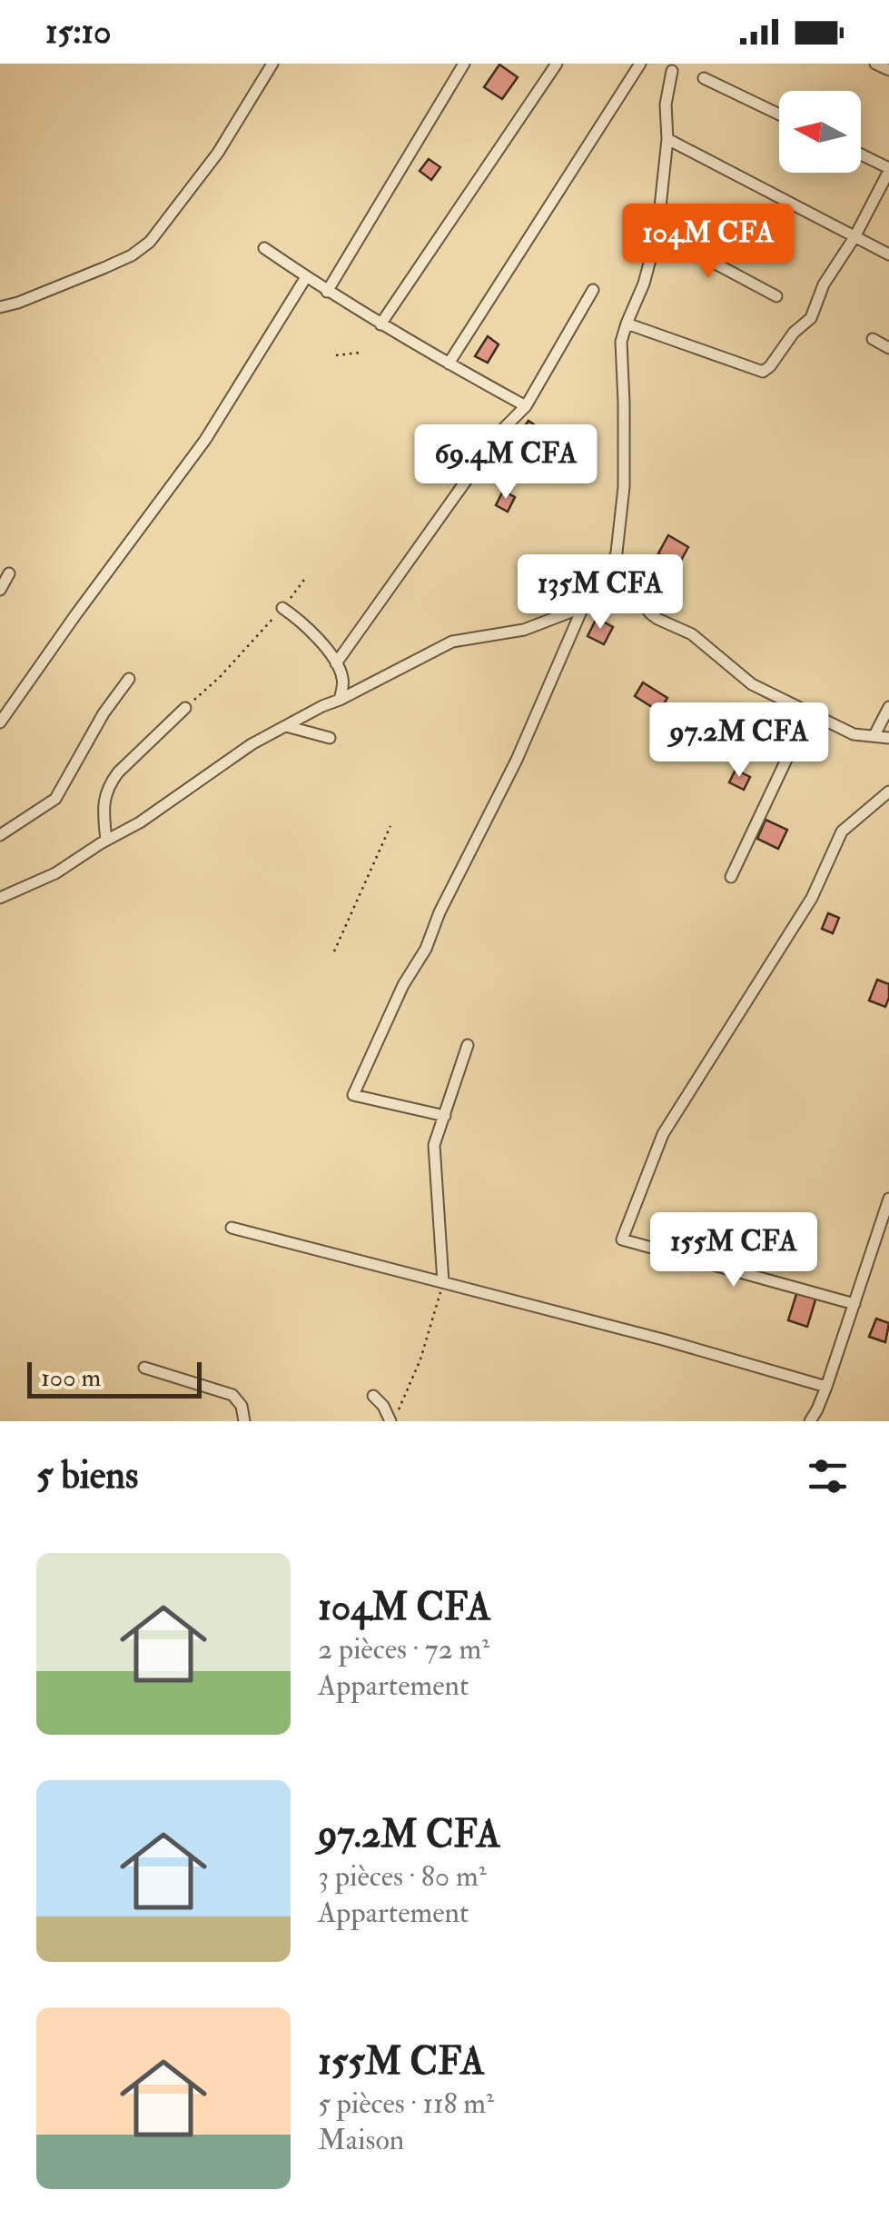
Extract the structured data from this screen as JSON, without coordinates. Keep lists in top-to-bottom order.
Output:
{
  "scale_bar": "100 m",
  "north": "left",
  "page": {
    "status": "15:10",
    "price": [
      "104M CFA",
      "69.4M CFA",
      "135M CFA",
      "97.2M CFA",
      "155M CFA"
    ],
    "scale": "100 m",
    "heading": "5 biens",
    "list": [
      {
        "name": "104M CFA",
        "note": "2 pièces · 72 m² · Appartement"
      },
      {
        "name": "97.2M CFA",
        "note": "3 pièces · 80 m² · Appartement"
      },
      {
        "name": "155M CFA",
        "note": "5 pièces · 118 m² · Maison"
      }
    ]
  }
}
